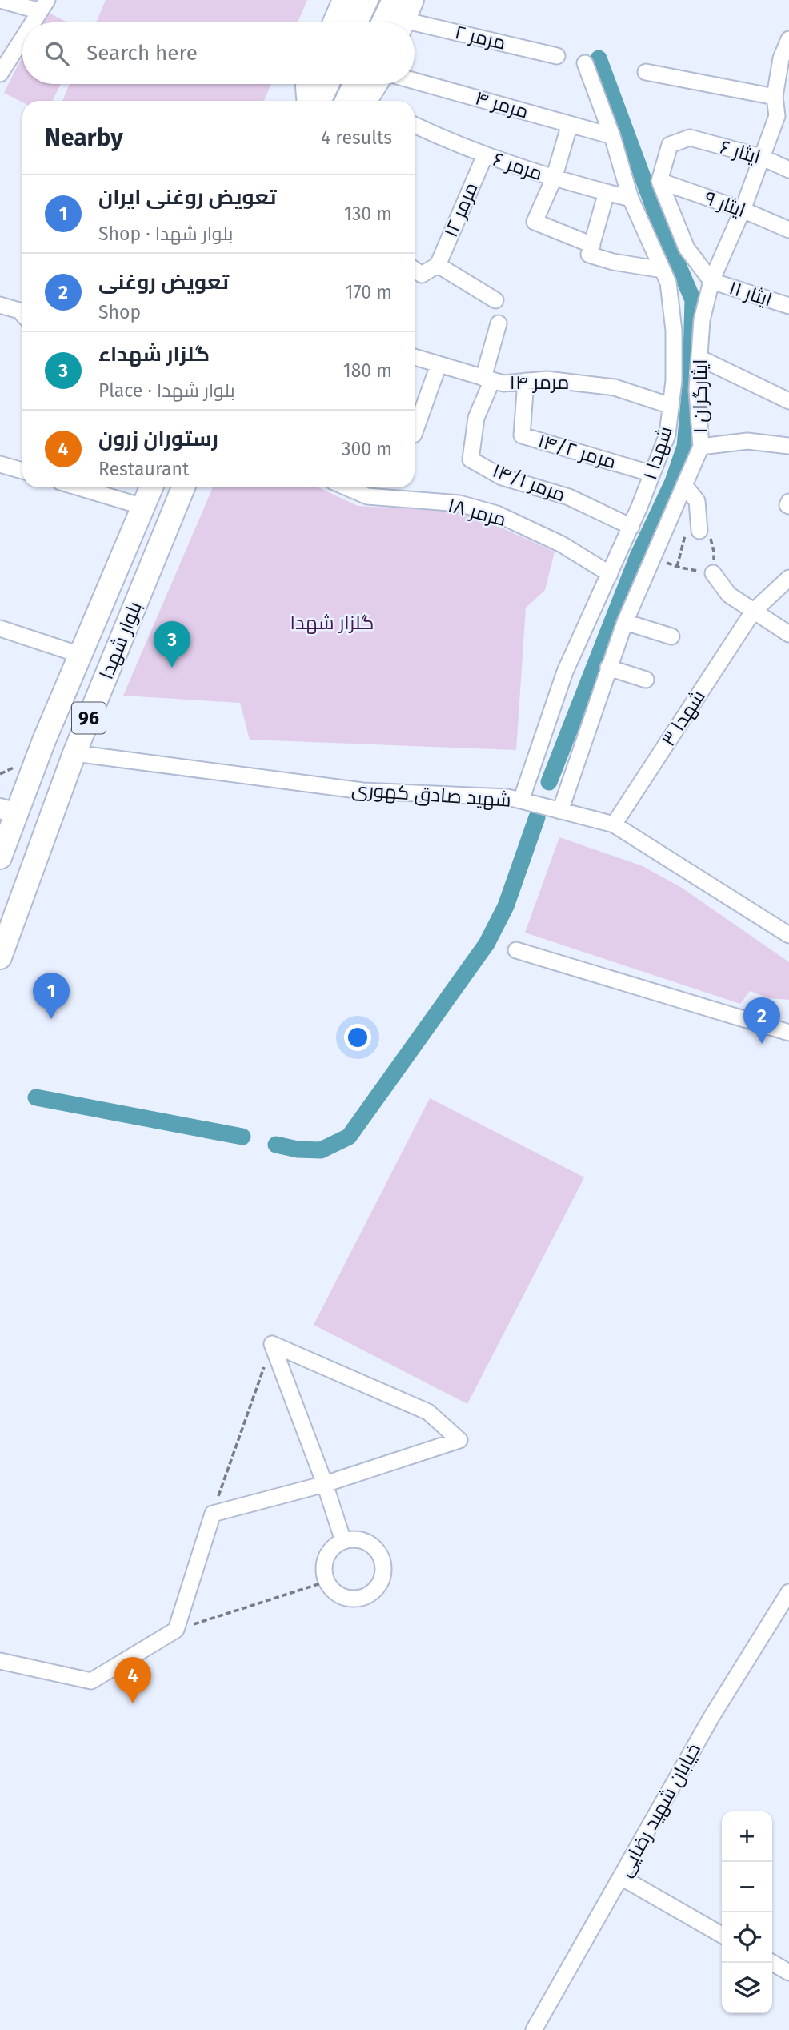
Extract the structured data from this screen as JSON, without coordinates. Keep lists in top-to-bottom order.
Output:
{
  "streets": {
    "highway": ["بلوار شهدا", "96"],
    "street": [
      "مرمر ۲",
      "مرمر ۴",
      "ایثار ۶",
      "مرمر ۶",
      "ایثار ۹",
      "مرمر ۱۲",
      "ایثار ۱۱",
      "مرمر ۱۴",
      "ایثارگران ۱",
      "مرمر ۱۴/۲",
      "شهدا ۱",
      "مرمر ۱۴/۱",
      "مرمر ۱۸",
      "شهدا ۳",
      "شهید صادق کهوری",
      "خیابان شهید رضایی"
    ]
  },
  "crossings": [
    ["مرمر ۴", "شهدا ۱"],
    ["ایثار ۶", "ایثار ۹"],
    ["ایثار ۶", "ایثارگران ۱"],
    ["مرمر ۶", "مرمر ۱۲"],
    ["مرمر ۶", "شهدا ۱"],
    ["ایثار ۹", "ایثارگران ۱"],
    ["ایثار ۱۱", "ایثارگران ۱"],
    ["مرمر ۱۴", "مرمر ۱۴/۲"],
    ["مرمر ۱۴", "شهدا ۱"],
    ["مرمر ۱۴", "مرمر ۱۴/۱"],
    ["ایثارگران ۱", "شهید صادق کهوری"],
    ["مرمر ۱۴/۲", "شهدا ۱"],
    ["شهدا ۱", "مرمر ۱۴/۱"],
    ["شهدا ۱", "مرمر ۱۸"],
    ["شهدا ۱", "شهید صادق کهوری"],
    ["بلوار شهدا", "شهید صادق کهوری"],
    ["شهدا ۳", "شهید صادق کهوری"]
  ],
  "parks": ["گلزار شهدا"],
  "page": {
    "search": "Search here",
    "heading": ["Nearby", "4 results"],
    "list": [
      {
        "mark": "1",
        "name": "تعویض روغنی ایران",
        "note": "Shop · بلوار شهدا",
        "value": "130 m"
      },
      {
        "mark": "2",
        "name": "تعویض روغنی",
        "note": "Shop",
        "value": "170 m"
      },
      {
        "mark": "3",
        "name": "گلزار شهداء",
        "note": "Place · بلوار شهدا",
        "value": "180 m"
      },
      {
        "mark": "4",
        "name": "رستوران زرون",
        "note": "Restaurant",
        "value": "300 m"
      }
    ],
    "pins": [
      "3",
      "1",
      "2",
      "4"
    ],
    "map_buttons": ["+", "−"]
  }
}
